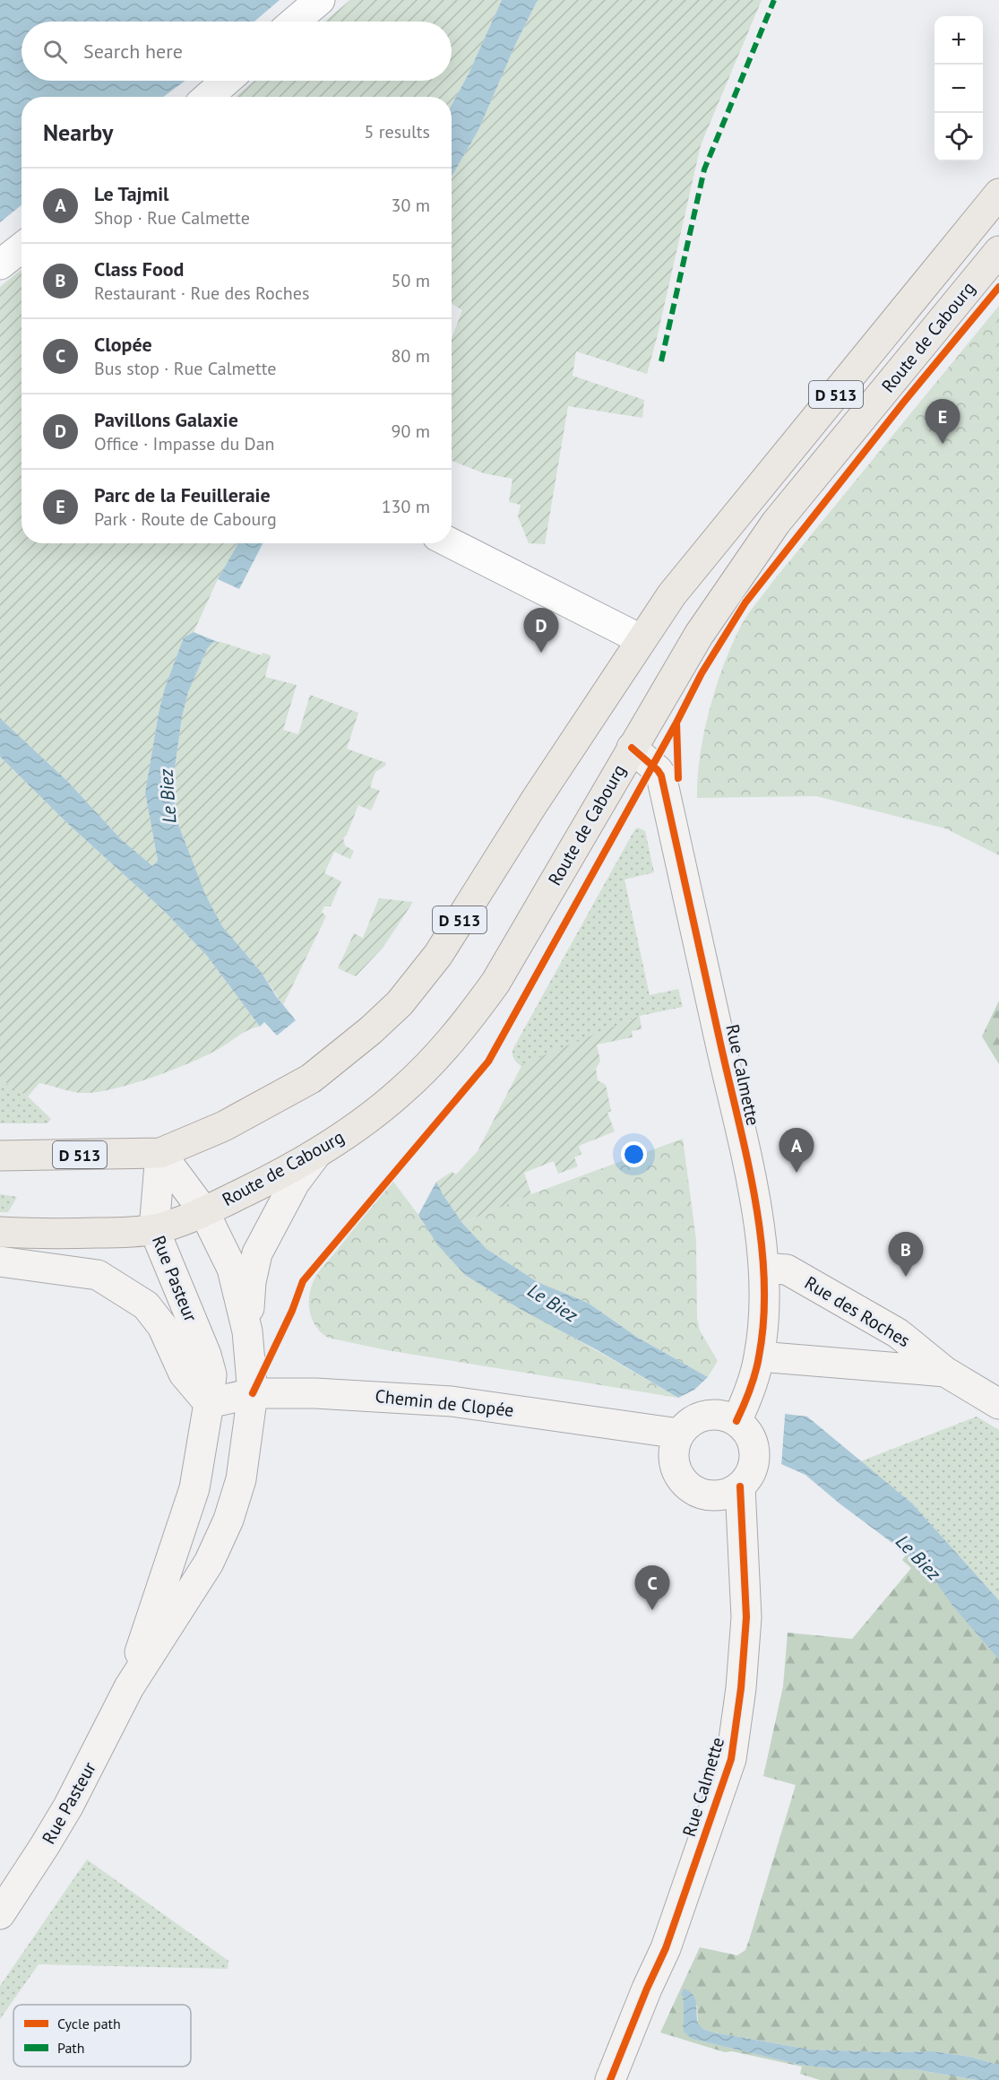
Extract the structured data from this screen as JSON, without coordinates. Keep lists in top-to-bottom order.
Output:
{
  "streets": {
    "main road": ["Route de Cabourg", "D 513"],
    "street": [
      "Rue Calmette",
      "Rue Pasteur",
      "Rue des Roches",
      "Chemin de Clopée"
    ]
  },
  "crossings": [
    ["Route de Cabourg", "D 513"],
    ["Route de Cabourg", "Rue Calmette"],
    ["Route de Cabourg", "Rue Pasteur"],
    ["D 513", "Rue Pasteur"],
    ["Rue Calmette", "Rue des Roches"],
    ["Rue Calmette", "Chemin de Clopée"],
    ["Rue Pasteur", "Chemin de Clopée"]
  ],
  "water": ["Le Biez"],
  "legend": ["Cycle path", "Path"],
  "page": {
    "map_buttons": ["+", "−"],
    "search": "Search here",
    "heading": ["Nearby", "5 results"],
    "list": [
      {
        "mark": "A",
        "name": "Le Tajmil",
        "note": "Shop · Rue Calmette",
        "value": "30 m"
      },
      {
        "mark": "B",
        "name": "Class Food",
        "note": "Restaurant · Rue des Roches",
        "value": "50 m"
      },
      {
        "mark": "C",
        "name": "Clopée",
        "note": "Bus stop · Rue Calmette",
        "value": "80 m"
      },
      {
        "mark": "D",
        "name": "Pavillons Galaxie",
        "note": "Office · Impasse du Dan",
        "value": "90 m"
      },
      {
        "mark": "E",
        "name": "Parc de la Feuilleraie",
        "note": "Park · Route de Cabourg",
        "value": "130 m"
      }
    ],
    "pins": [
      "E",
      "D",
      "A",
      "B",
      "C"
    ]
  }
}
